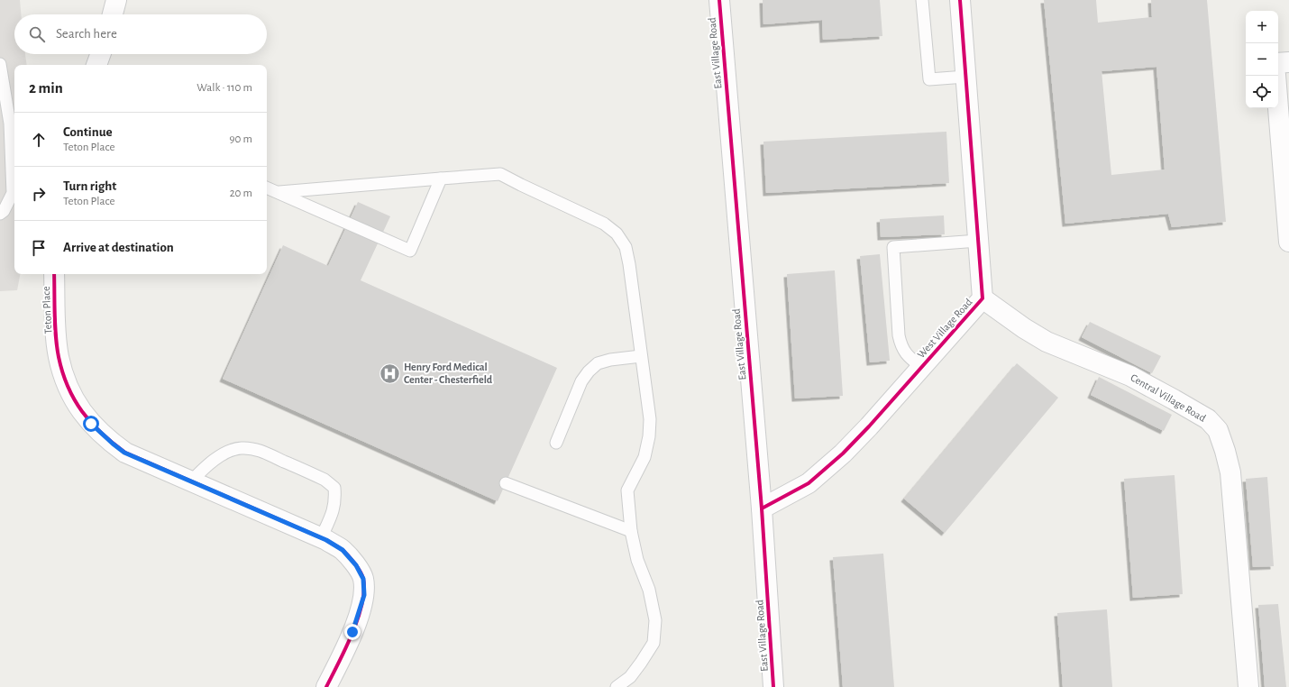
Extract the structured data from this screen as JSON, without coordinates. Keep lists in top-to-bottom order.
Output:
{
  "streets": {
    "street": [
      "East Village Road",
      "Teton Place",
      "West Village Road",
      "Central Village Road"
    ]
  },
  "crossings": [
    ["East Village Road", "West Village Road"],
    ["West Village Road", "Central Village Road"]
  ],
  "places": {
    "hospital": ["Henry Ford Medical Center - Chesterfield"]
  },
  "page": {
    "map_buttons": ["+", "−"],
    "search": "Search here",
    "heading": ["2 min", "Walk · 110 m"],
    "list": [
      ["Continue", "Teton Place", "90 m"],
      ["Turn right", "Teton Place", "20 m"],
      "Arrive at destination"
    ]
  }
}
